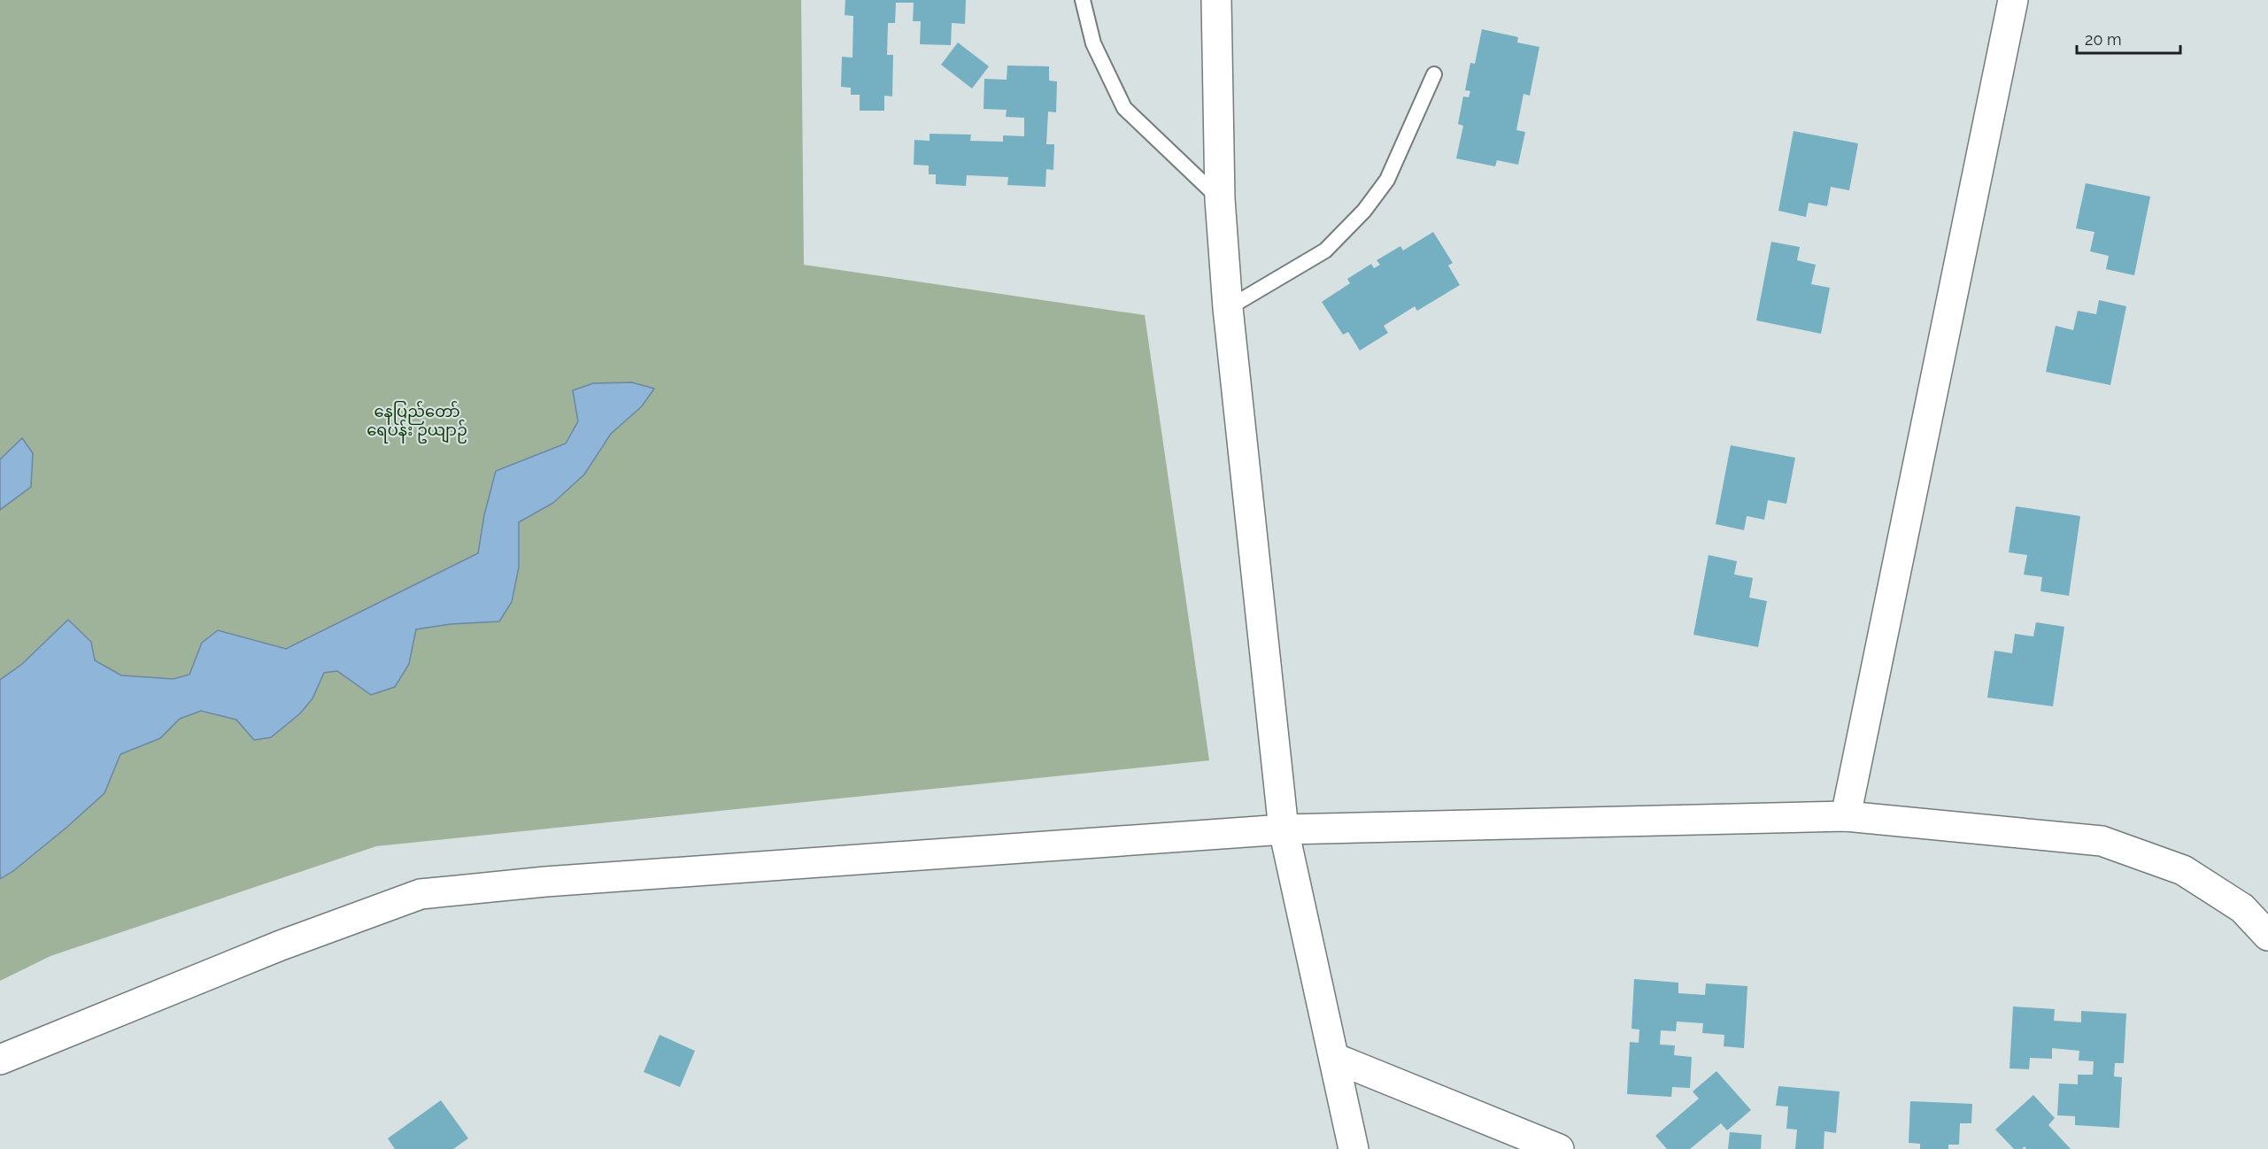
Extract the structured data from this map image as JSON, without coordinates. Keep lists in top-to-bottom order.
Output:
{
  "parks": ["နေပြည်တော် ရေပန်း ဥယျာဉ်"],
  "scale_bar": "20 m"
}
